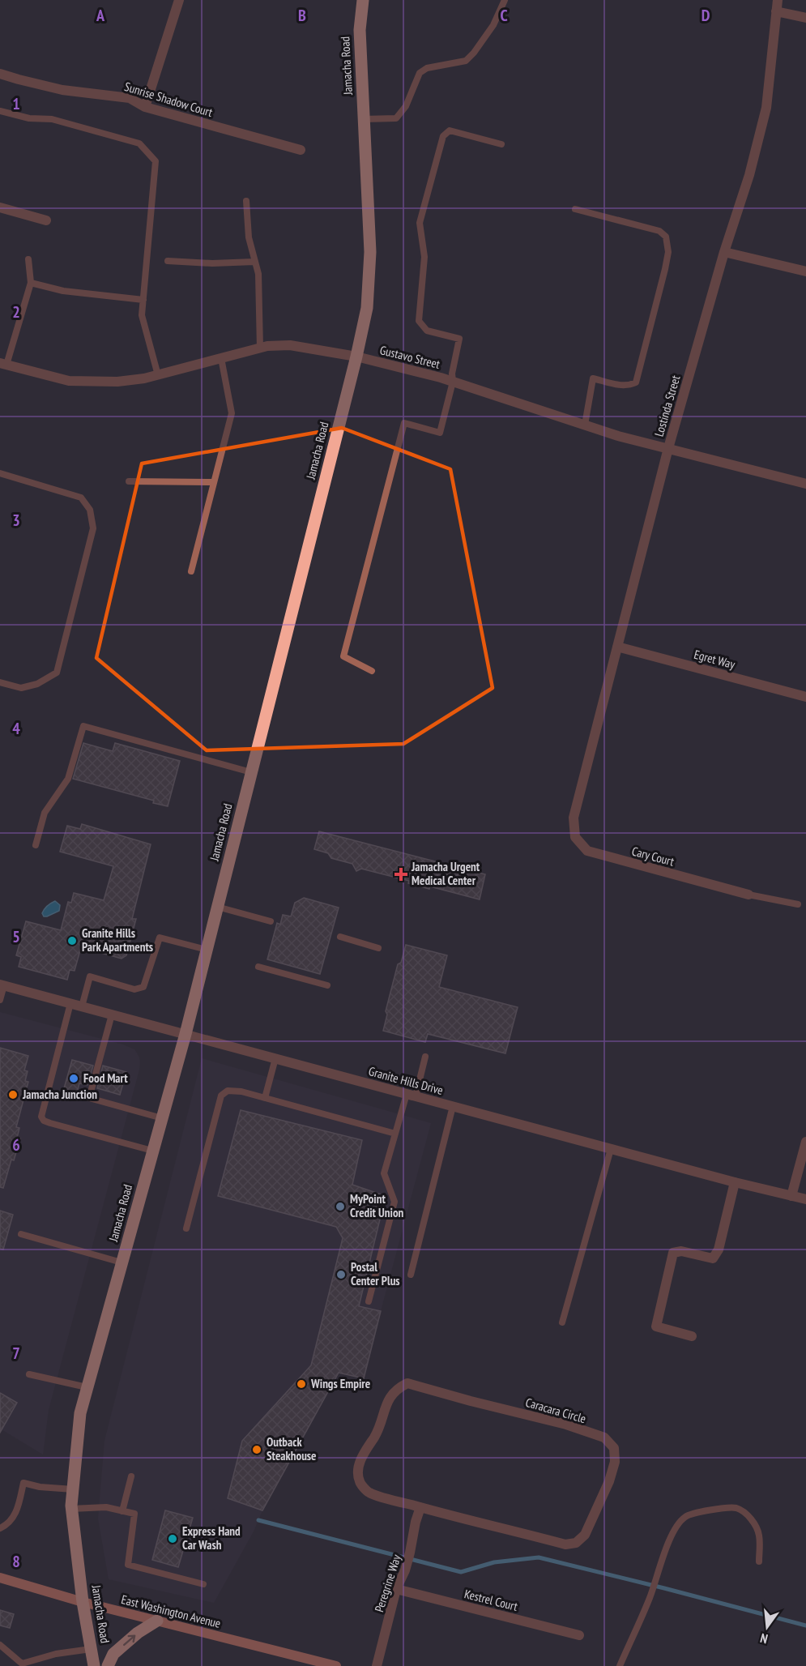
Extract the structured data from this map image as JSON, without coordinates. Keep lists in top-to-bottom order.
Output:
{
  "streets": {
    "main road": ["Jamacha Road", "East Washington Avenue"],
    "street": [
      "Sunrise Shadow Court",
      "Gustavo Street",
      "Lostinda Street",
      "Egret Way",
      "Cary Court",
      "Granite Hills Drive",
      "Caracara Circle",
      "Peregrine Way",
      "Kestrel Court"
    ]
  },
  "crossings": [
    ["Jamacha Road", "Gustavo Street"],
    ["Jamacha Road", "Granite Hills Drive"],
    ["Jamacha Road", "East Washington Avenue"],
    ["Gustavo Street", "Lostinda Street"],
    ["Lostinda Street", "Egret Way"],
    ["Lostinda Street", "Cary Court"],
    ["Caracara Circle", "Peregrine Way"],
    ["Peregrine Way", "Kestrel Court"]
  ],
  "places": {
    "health": ["Jamacha Urgent Medical Center"],
    "other": [
      "Granite Hills Park Apartments",
      "Food Mart",
      "Jamacha Junction",
      "MyPoint Credit Union",
      "Postal Center Plus",
      "Wings Empire",
      "Outback Steakhouse",
      "Express Hand Car Wash"
    ]
  },
  "north": "bottom",
  "grid": {
    "columns": [
      "A",
      "B",
      "C",
      "D"
    ],
    "rows": [
      "1",
      "2",
      "3",
      "4",
      "5",
      "6",
      "7",
      "8"
    ]
  }
}
